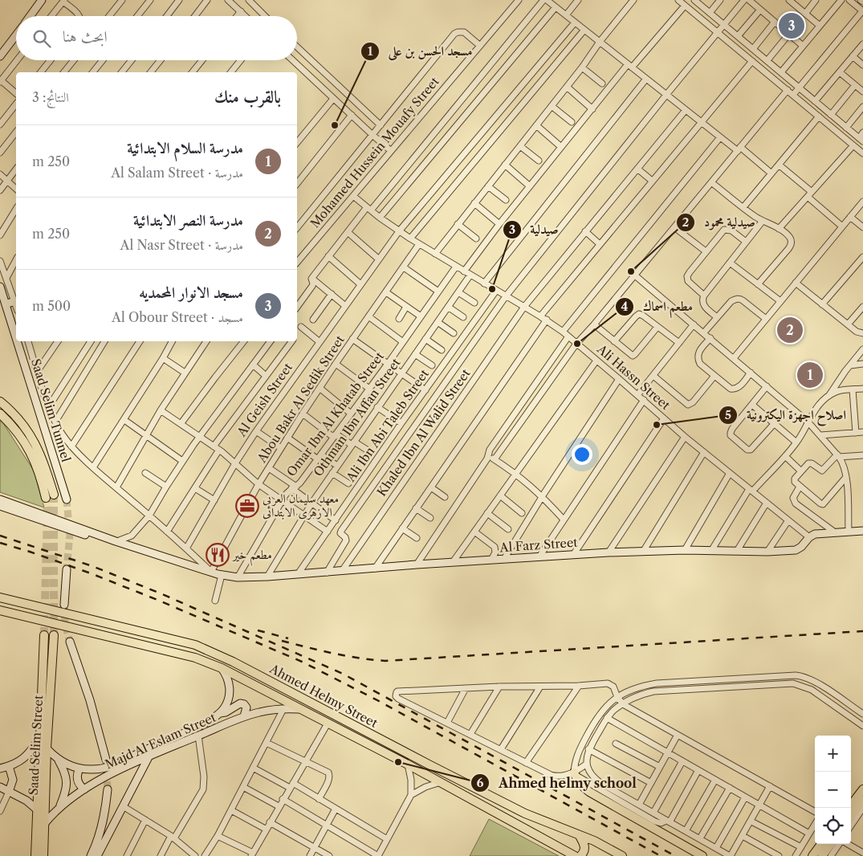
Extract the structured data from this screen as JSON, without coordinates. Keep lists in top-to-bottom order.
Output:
{
  "streets": {
    "main road": ["Ahmed Helmy Street", "Saad Selim Street"],
    "street": [
      "Mohamed Hussein Mouafy Street",
      "Ali Hassn Street",
      "Abou Bakr Al Sedik Street",
      "Al Geish Street",
      "Saad Selim Tunnel",
      "Omar Ibn Al Khatab Street",
      "Othman Ibn Affan Street",
      "Ali Ibn Abi Taleb Street",
      "Khaled Ibn Al Walid Street",
      "Al Farz Street",
      "Majd Al Eslam Street"
    ]
  },
  "crossings": [
    ["Mohamed Hussein Mouafy Street", "Ali Hassn Street"],
    ["Ali Hassn Street", "Abou Bakr Al Sedik Street"],
    ["Ali Hassn Street", "Al Geish Street"],
    ["Ali Hassn Street", "Omar Ibn Al Khatab Street"],
    ["Ali Hassn Street", "Othman Ibn Affan Street"],
    ["Ali Hassn Street", "Ali Ibn Abi Taleb Street"],
    ["Ali Hassn Street", "Khaled Ibn Al Walid Street"],
    ["Ali Hassn Street", "Al Farz Street"],
    ["Abou Bakr Al Sedik Street", "Al Farz Street"],
    ["Omar Ibn Al Khatab Street", "Al Farz Street"],
    ["Othman Ibn Affan Street", "Al Farz Street"],
    ["Ali Ibn Abi Taleb Street", "Al Farz Street"],
    ["Khaled Ibn Al Walid Street", "Al Farz Street"],
    ["Ahmed Helmy Street", "Majd Al Eslam Street"],
    ["Majd Al Eslam Street", "Saad Selim Street"]
  ],
  "places": {
    "other": [
      "مسجد الحسن بن على",
      "صيدلية محمود",
      "صيدلية",
      "مطعم اسماك",
      "اصلاح اجهزة اليكترونية",
      "Ahmed helmy school"
    ],
    "office": ["معهد سليمان العربى الازهرى الابتدائى"],
    "restaurant": ["مطعم خير"]
  },
  "page": {
    "pins": ["3", "2", "1"],
    "search": "ابحث هنا",
    "heading": ["بالقرب منك", "النتائج: 3"],
    "list": [
      {
        "mark": "1",
        "name": "مدرسة السلام الابتدائية",
        "note": "مدرسة · Al Salam Street",
        "value": "250 m"
      },
      {
        "mark": "2",
        "name": "مدرسة النصر الابتدائية",
        "note": "مدرسة · Al Nasr Street",
        "value": "250 m"
      },
      {
        "mark": "3",
        "name": "مسجد الانوار المحمديه",
        "note": "مسجد · Al Obour Street",
        "value": "500 m"
      }
    ],
    "map_buttons": ["+", "−"]
  }
}
